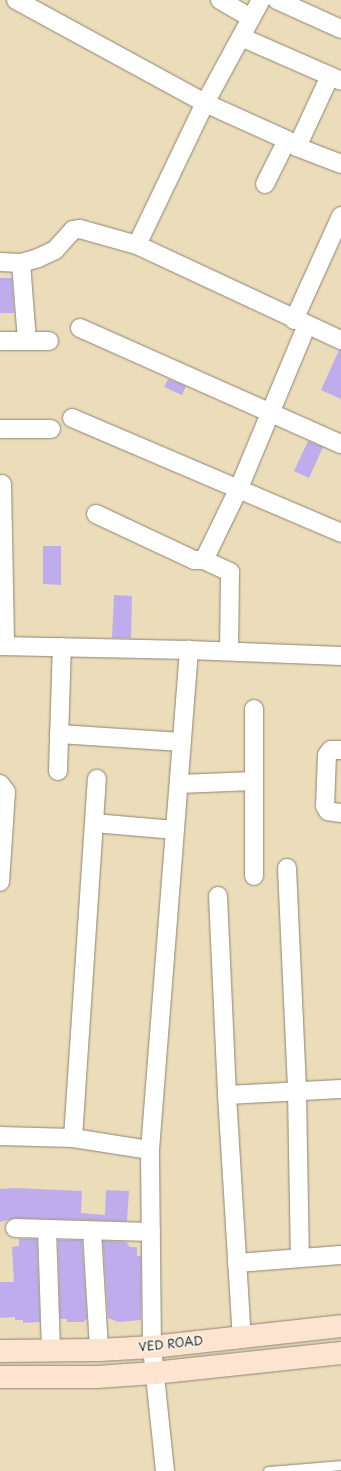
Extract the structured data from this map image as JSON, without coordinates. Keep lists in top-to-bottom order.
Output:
{
  "streets": {
    "main road": ["VED ROAD"]
  }
}
